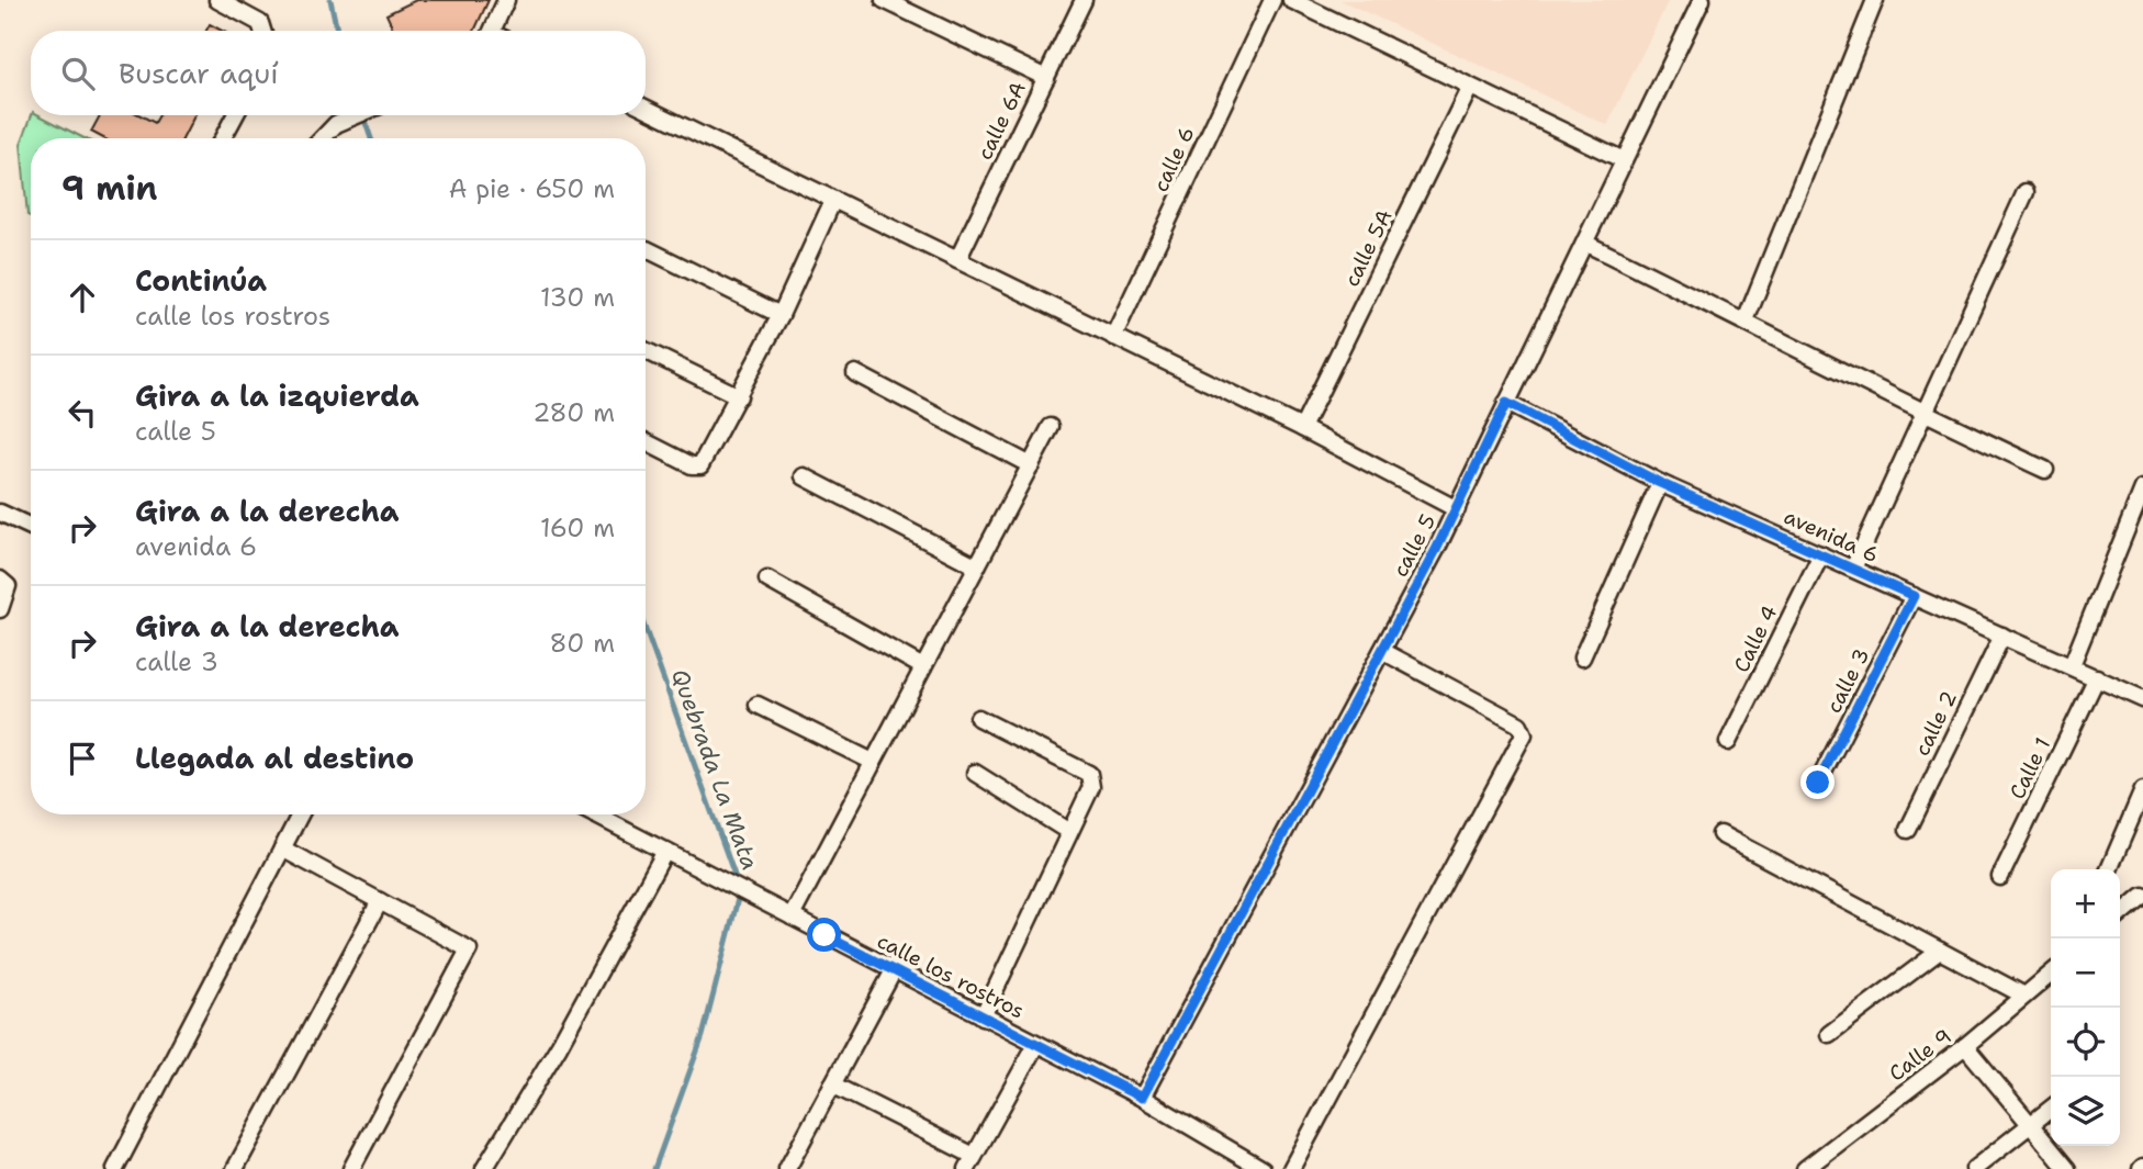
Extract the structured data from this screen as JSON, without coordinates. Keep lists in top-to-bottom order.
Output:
{
  "streets": {
    "street": [
      "calle 6A",
      "calle 6",
      "calle 5A",
      "avenida 6",
      "calle 5",
      "Calle 4",
      "calle 3",
      "calle 2",
      "Calle 1",
      "calle los rostros",
      "Calle 9"
    ]
  },
  "crossings": [
    ["avenida 6", "calle 5"],
    ["avenida 6", "Calle 4"],
    ["avenida 6", "calle 3"],
    ["avenida 6", "calle 2"],
    ["avenida 6", "Calle 1"],
    ["calle 5", "calle los rostros"]
  ],
  "water": ["Quebrada La Mata"],
  "page": {
    "search": "Buscar aquí",
    "heading": ["9 min", "A pie · 650 m"],
    "list": [
      ["Continúa", "calle los rostros", "130 m"],
      ["Gira a la izquierda", "calle 5", "280 m"],
      ["Gira a la derecha", "avenida 6", "160 m"],
      ["Gira a la derecha", "calle 3", "80 m"],
      "Llegada al destino"
    ],
    "map_buttons": ["+", "−"]
  }
}
